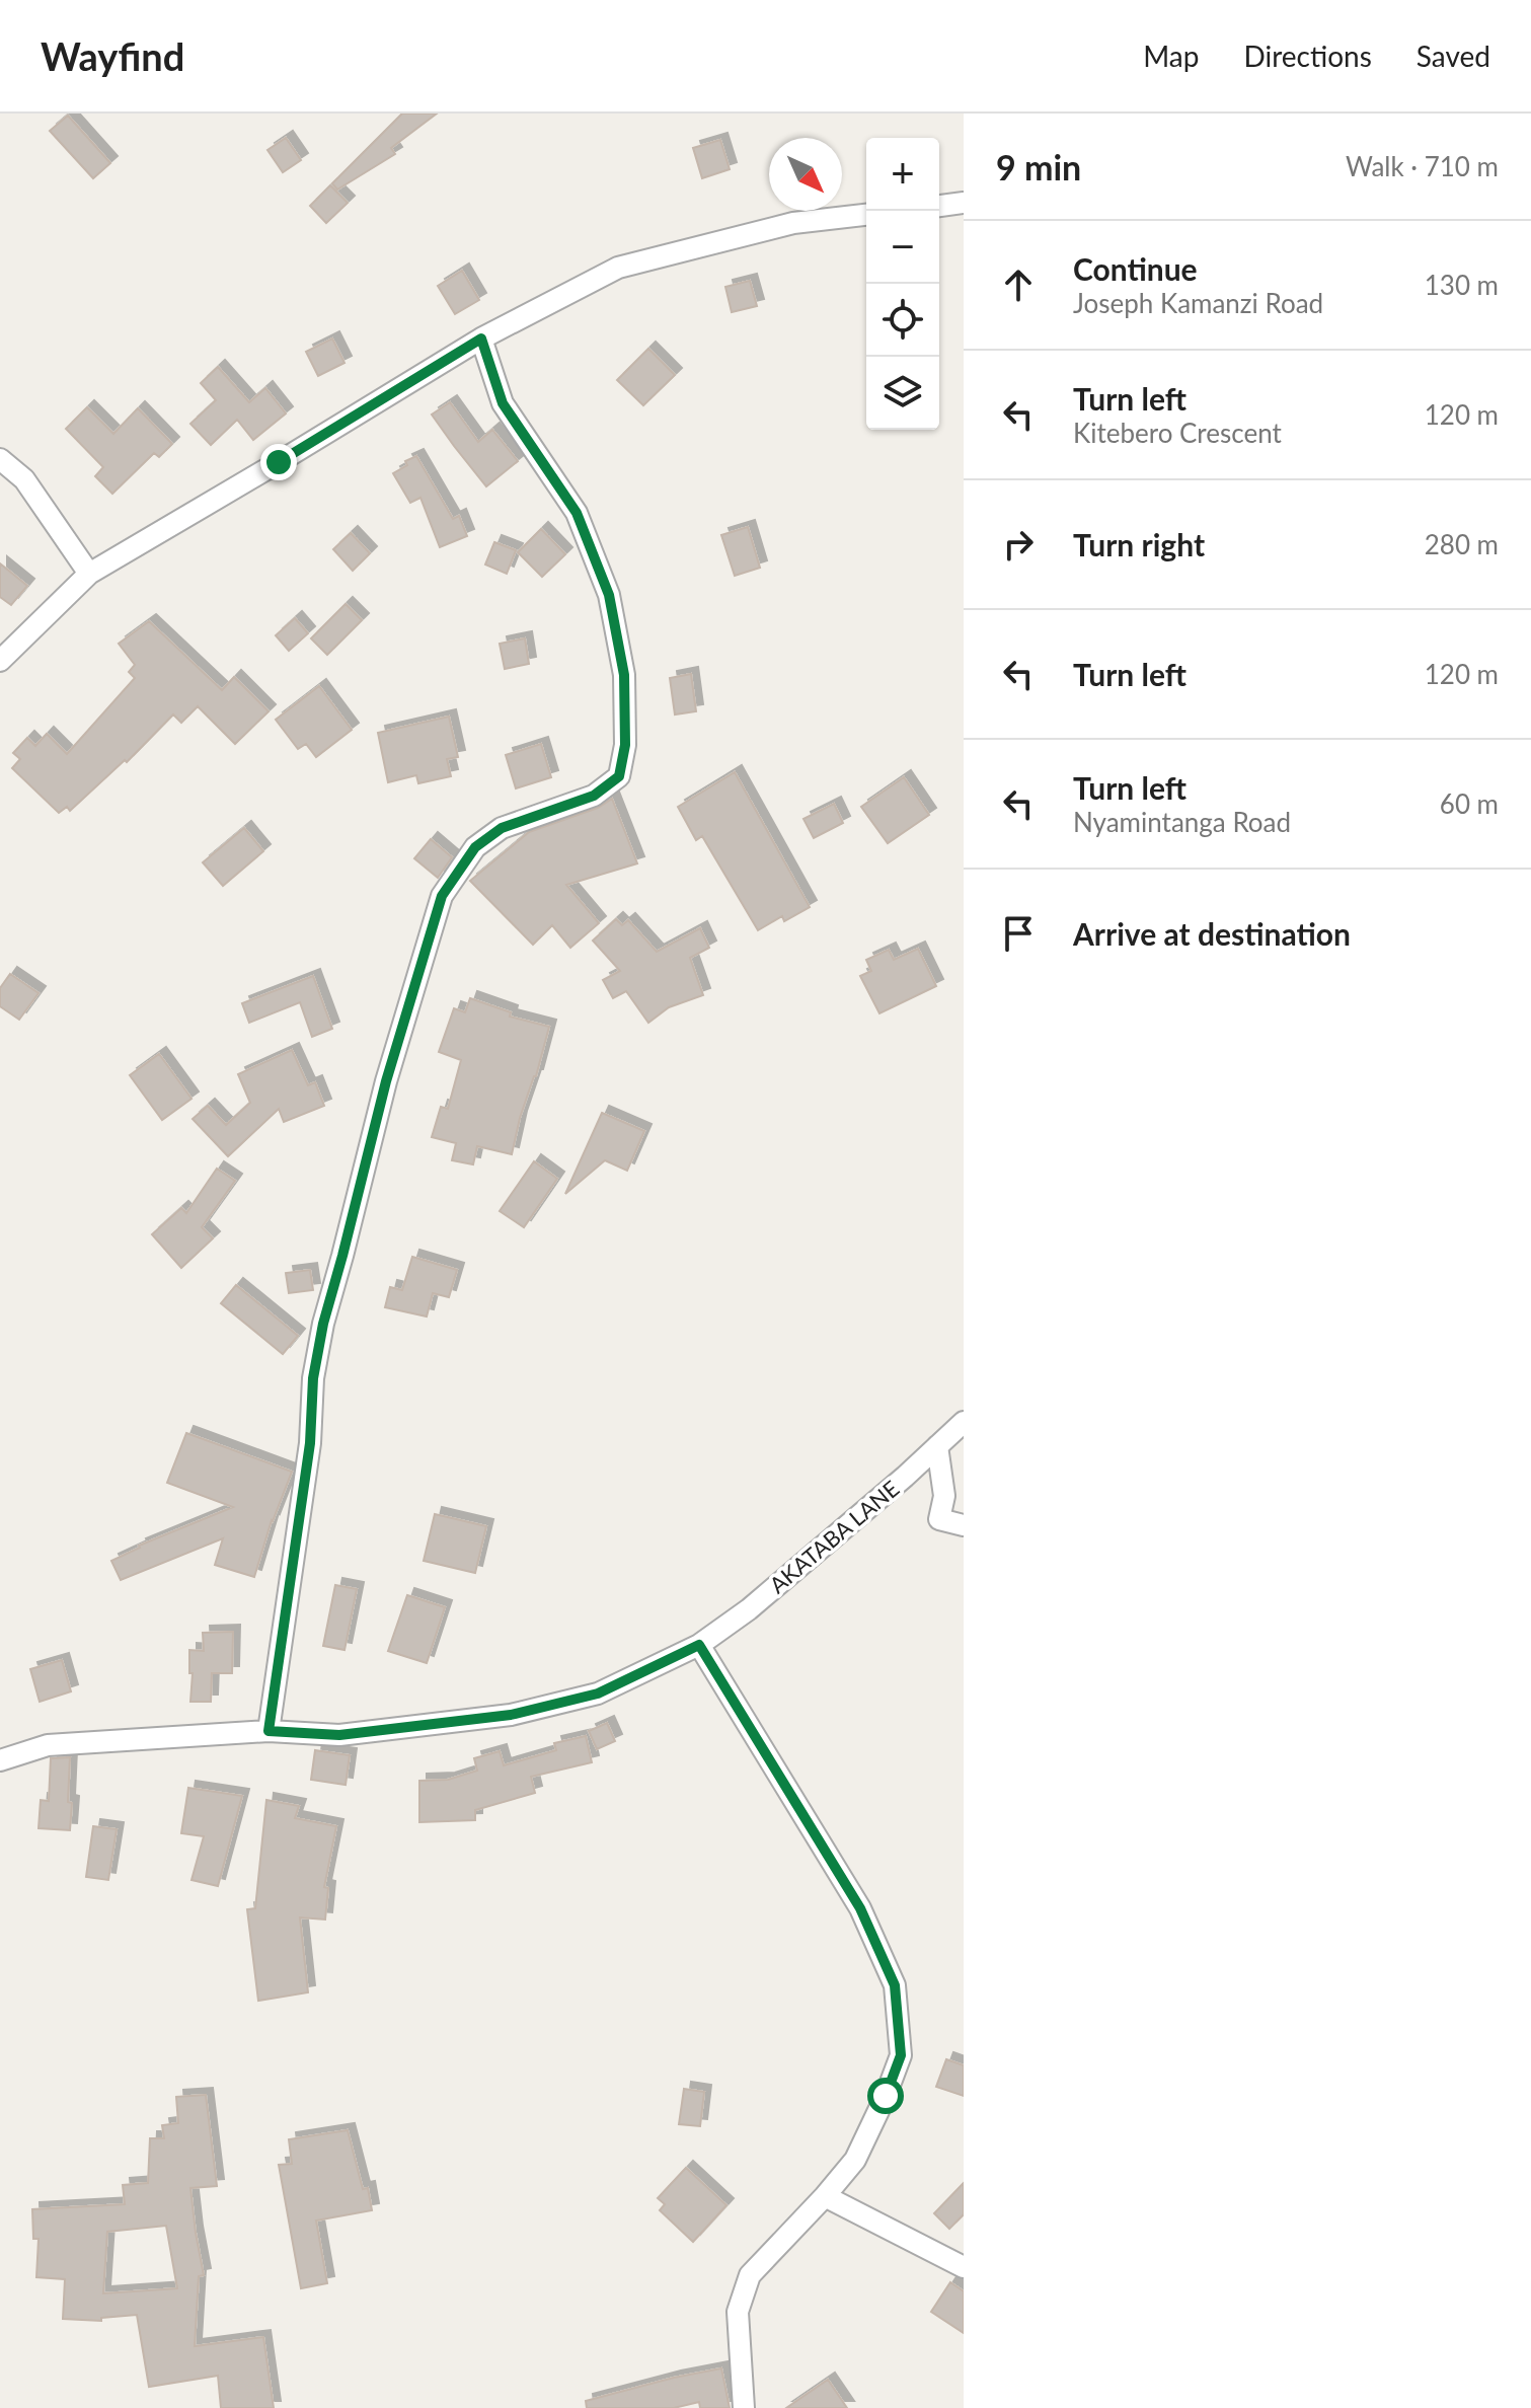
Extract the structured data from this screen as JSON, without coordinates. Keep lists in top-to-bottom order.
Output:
{
  "streets": {
    "street": ["AKATABA LANE"]
  },
  "north": "bottom right",
  "page": {
    "header": "Wayfind",
    "nav": ["Map", "Directions", "Saved"],
    "heading": ["9 min", "Walk · 710 m"],
    "map_buttons": ["+", "−"],
    "list": [
      ["Continue", "Joseph Kamanzi Road", "130 m"],
      ["Turn left", "Kitebero Crescent", "120 m"],
      ["Turn right", "280 m"],
      ["Turn left", "120 m"],
      ["Turn left", "Nyamintanga Road", "60 m"],
      "Arrive at destination"
    ]
  }
}
